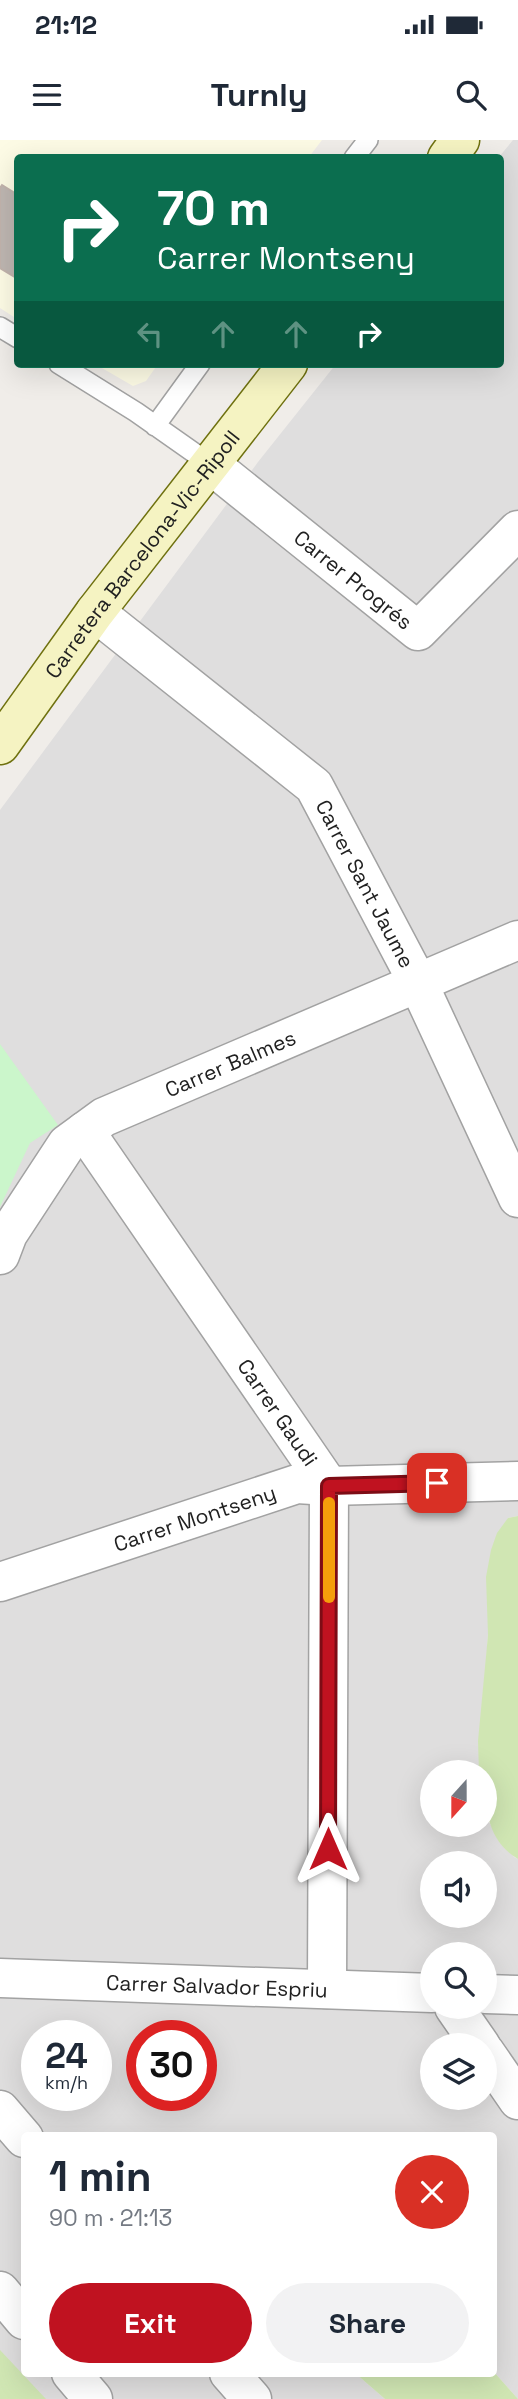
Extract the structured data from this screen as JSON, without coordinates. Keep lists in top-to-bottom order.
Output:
{
  "streets": {
    "street": [
      "Carretera Barcelona-Vic-Ripoll",
      "Carrer Progrés",
      "Carrer Sant Jaume",
      "Carrer Balmes",
      "Carrer Gaudi",
      "Carrer Montseny",
      "Carrer Salvador Espriu"
    ]
  },
  "crossings": [
    ["Carretera Barcelona-Vic-Ripoll", "Carrer Progrés"],
    ["Carretera Barcelona-Vic-Ripoll", "Carrer Sant Jaume"],
    ["Carrer Sant Jaume", "Carrer Balmes"],
    ["Carrer Balmes", "Carrer Gaudi"],
    ["Carrer Gaudi", "Carrer Montseny"],
    ["Carrer Gaudi", "Carrer Salvador Espriu"]
  ],
  "north": "bottom",
  "page": {
    "status": "21:12",
    "header": "Turnly",
    "turn": ["70 m", "Carrer Montseny"],
    "speed": "24 km/h",
    "limit": "30",
    "heading": ["1 min", "90 m · 21:13"],
    "buttons": ["Exit", "Share"]
  }
}
